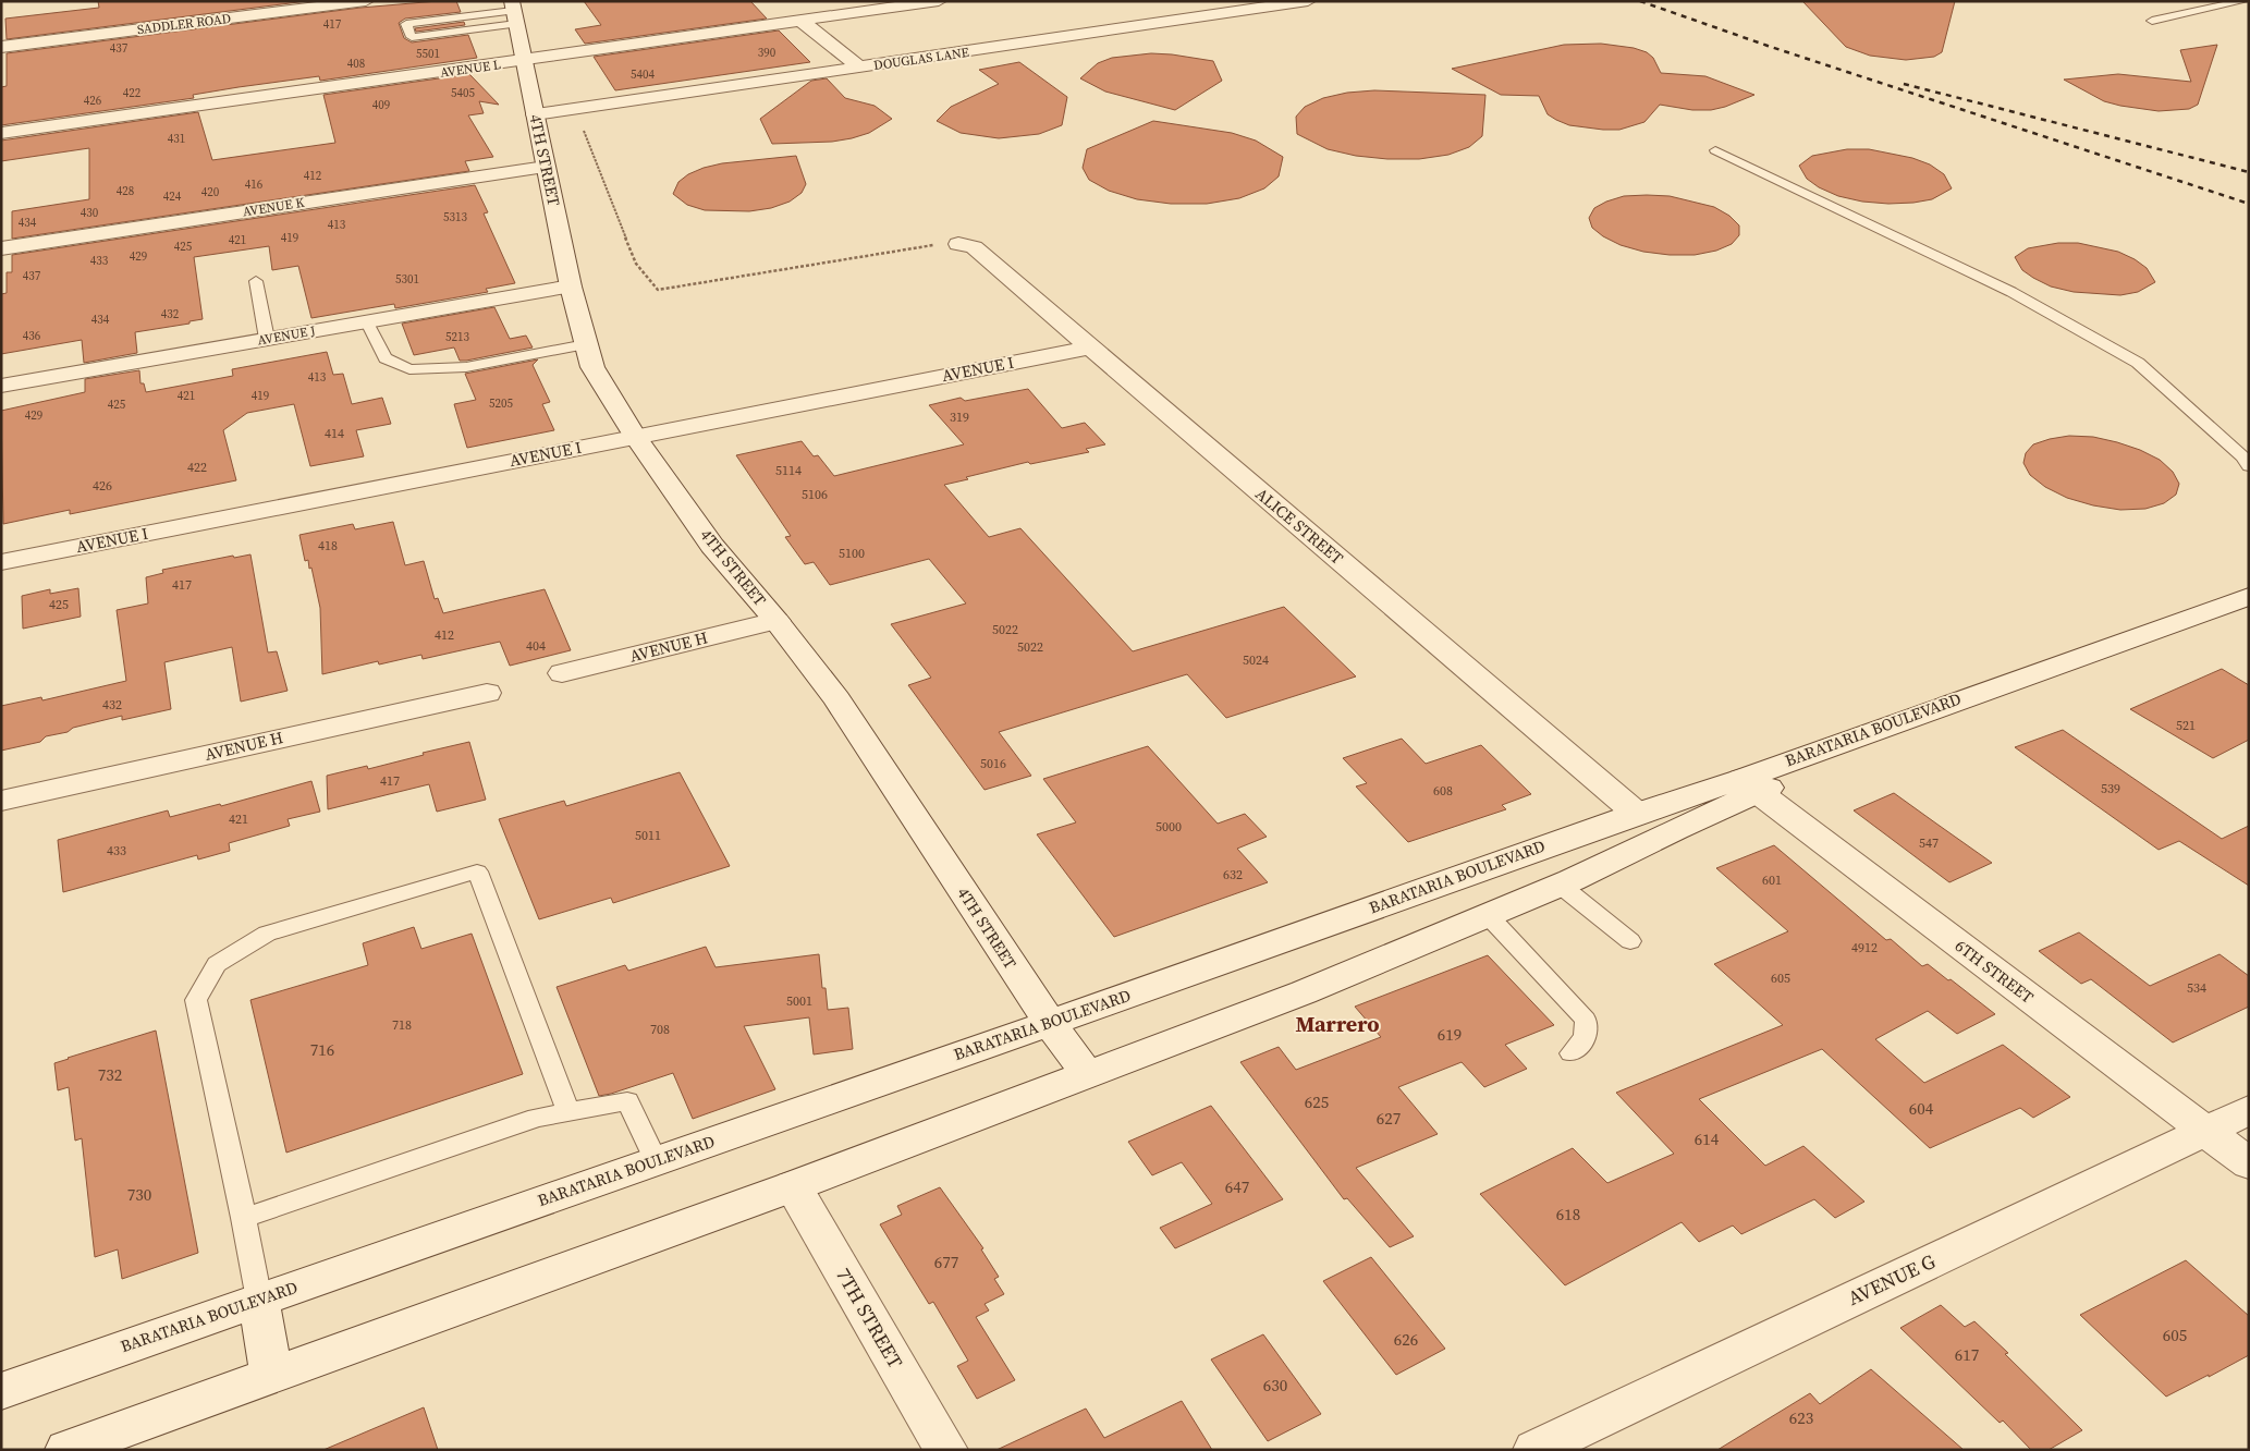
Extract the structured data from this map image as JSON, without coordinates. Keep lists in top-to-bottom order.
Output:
{
  "streets": {
    "street": [
      "SADDLER ROAD",
      "DOUGLAS LANE",
      "AVENUE L",
      "4TH STREET",
      "AVENUE K",
      "AVENUE J",
      "AVENUE I",
      "ALICE STREET",
      "AVENUE H",
      "BARATARIA BOULEVARD",
      "6TH STREET",
      "AVENUE G",
      "7TH STREET"
    ]
  },
  "crossings": [
    ["DOUGLAS LANE", "4TH STREET"],
    ["AVENUE L", "4TH STREET"],
    ["4TH STREET", "AVENUE K"],
    ["4TH STREET", "AVENUE J"],
    ["4TH STREET", "AVENUE I"],
    ["4TH STREET", "AVENUE H"],
    ["4TH STREET", "BARATARIA BOULEVARD"],
    ["AVENUE I", "ALICE STREET"],
    ["ALICE STREET", "BARATARIA BOULEVARD"],
    ["BARATARIA BOULEVARD", "6TH STREET"],
    ["BARATARIA BOULEVARD", "7TH STREET"],
    ["6TH STREET", "AVENUE G"]
  ],
  "districts": ["Marrero"],
  "house_numbers": [
    "417",
    "437",
    "390",
    "5501",
    "408",
    "5404",
    "422",
    "5405",
    "426",
    "409",
    "431",
    "412",
    "416",
    "428",
    "420",
    "424",
    "430",
    "5313",
    "434",
    "413",
    "419",
    "421",
    "425",
    "429",
    "433",
    "437",
    "5301",
    "432",
    "434",
    "436",
    "5213",
    "413",
    "421",
    "419",
    "5205",
    "425",
    "429",
    "319",
    "414",
    "422",
    "5114",
    "426",
    "5106",
    "418",
    "5100",
    "417",
    "425",
    "5022",
    "412",
    "404",
    "5022",
    "5024",
    "432",
    "521",
    "5016",
    "417",
    "539",
    "608",
    "421",
    "5000",
    "5011",
    "547",
    "433",
    "632",
    "601",
    "4912",
    "605",
    "534",
    "5001",
    "718",
    "708",
    "619",
    "716",
    "732",
    "625",
    "604",
    "627",
    "614",
    "647",
    "730",
    "618",
    "677",
    "605",
    "626",
    "617",
    "630",
    "623"
  ]
}
